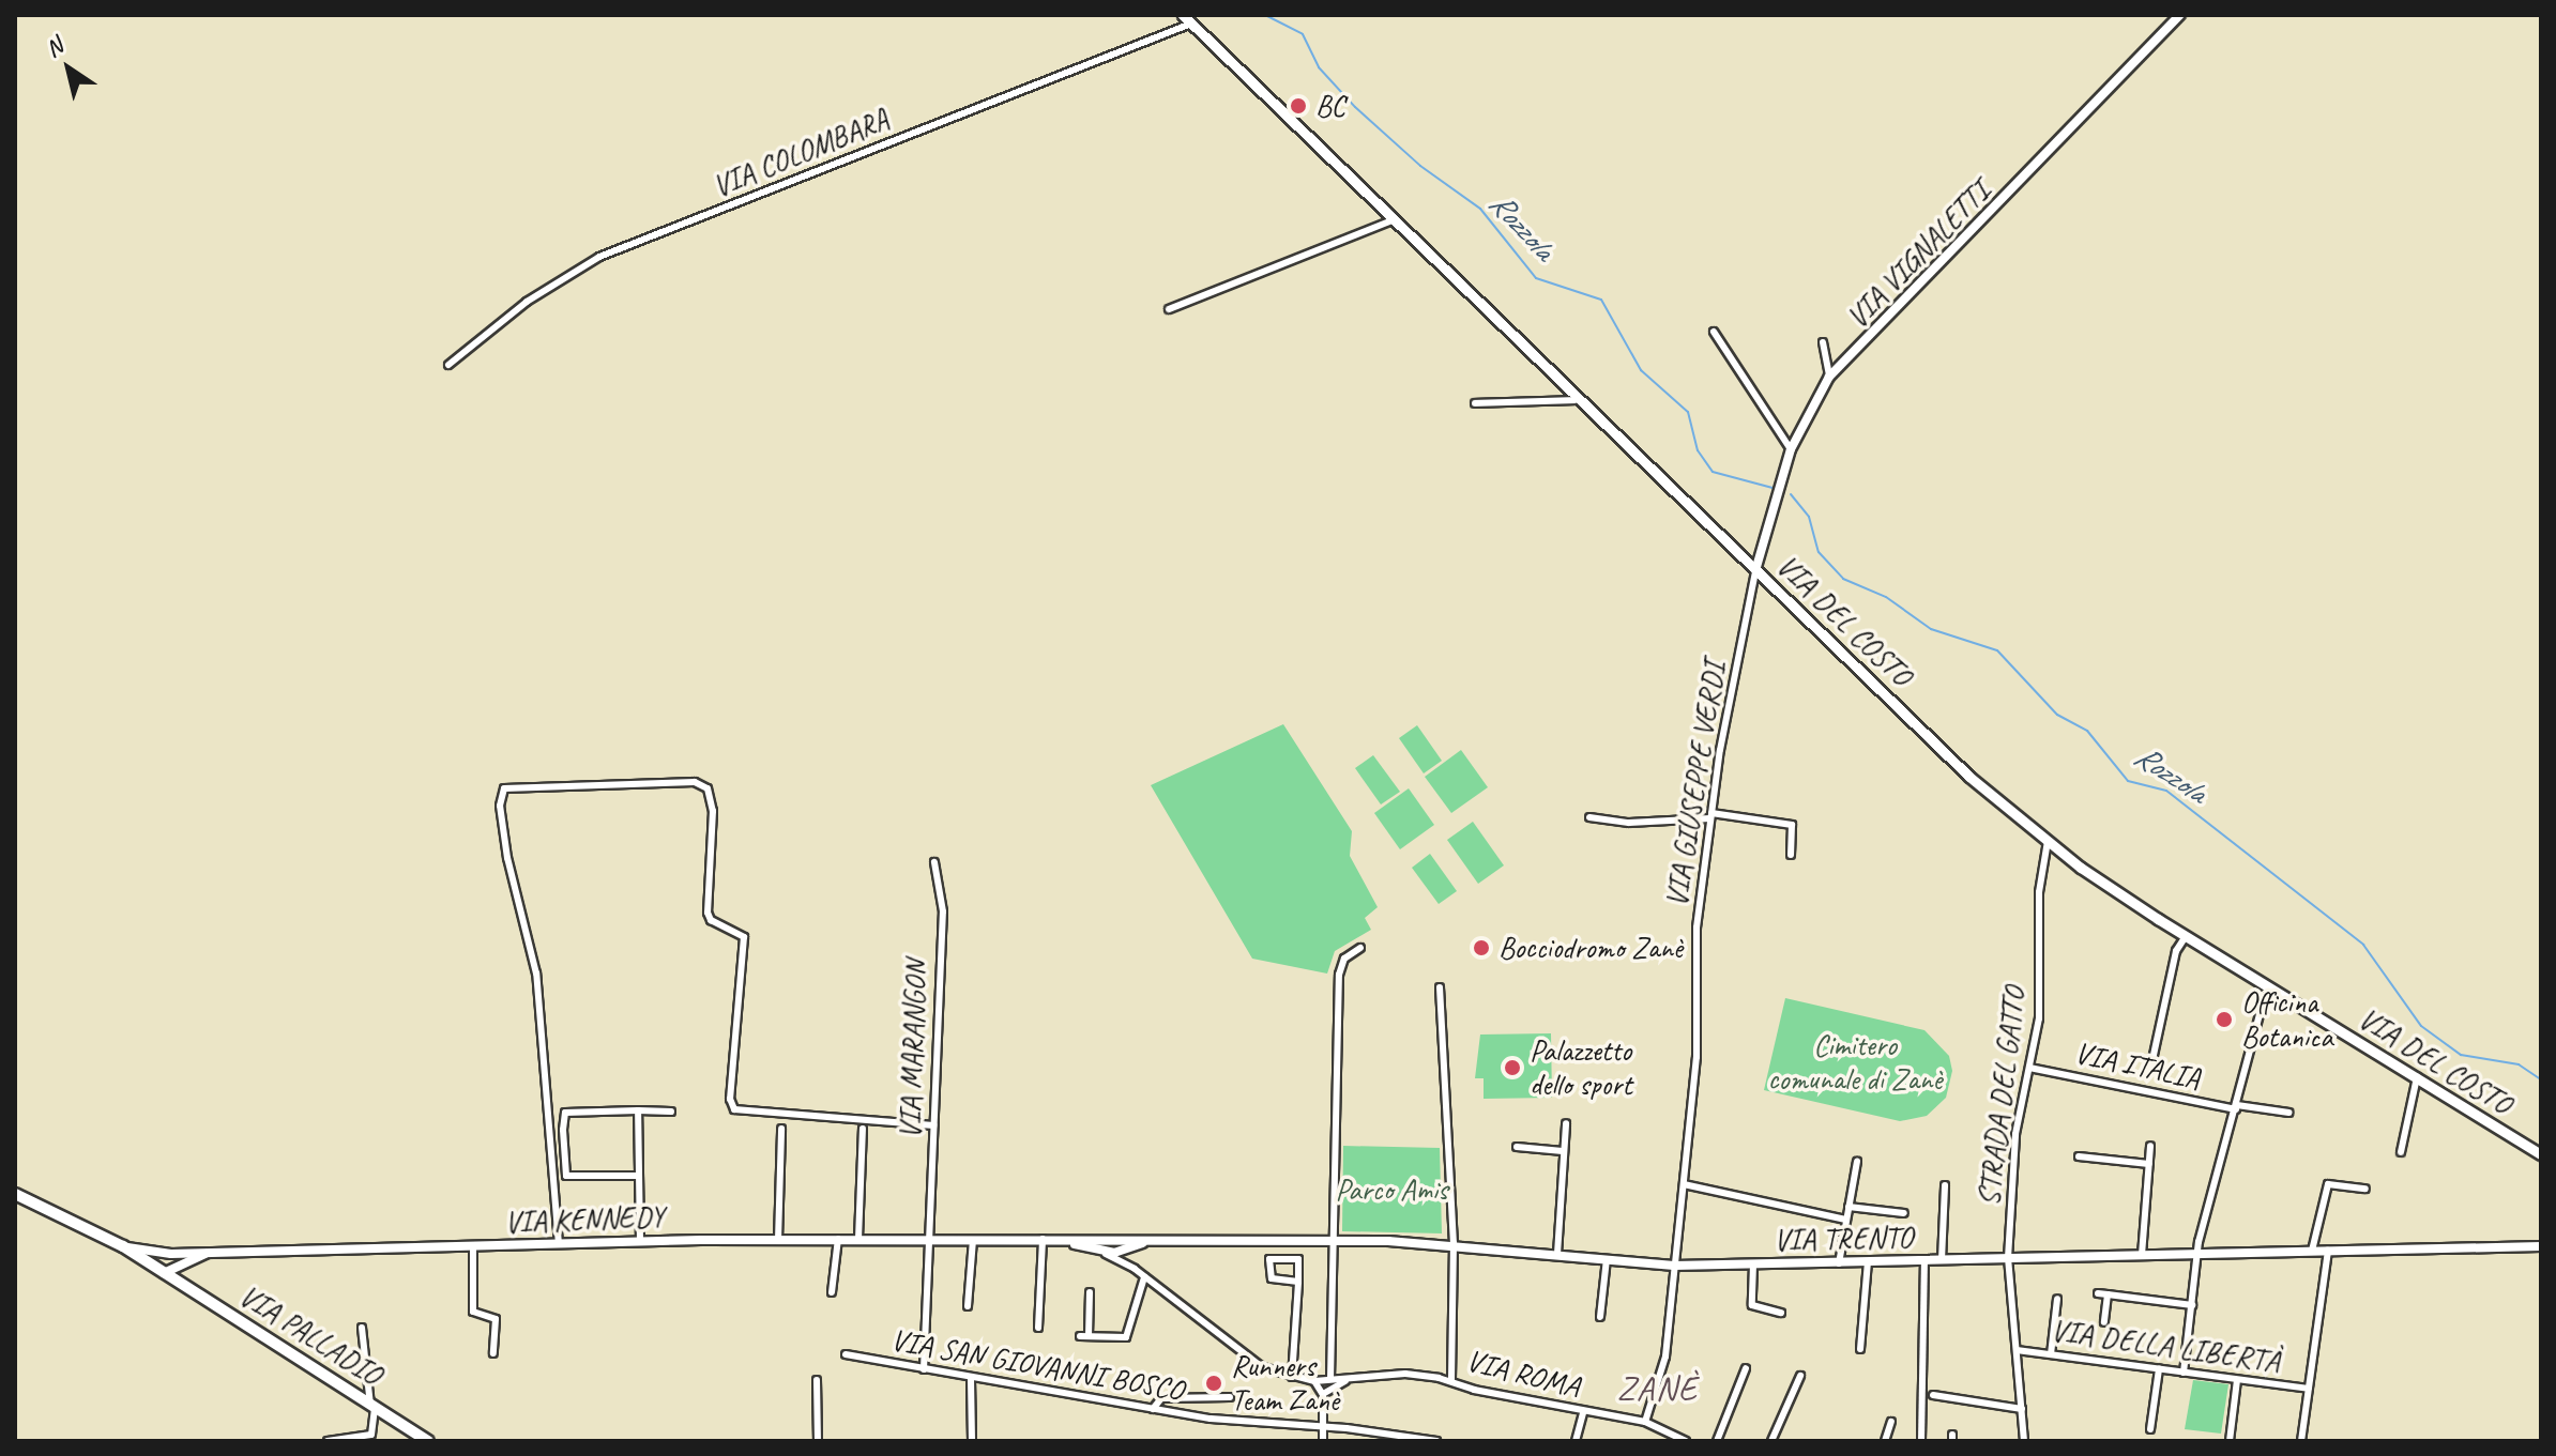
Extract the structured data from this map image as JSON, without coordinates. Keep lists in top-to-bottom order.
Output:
{
  "streets": {
    "main road": ["VIA DEL COSTO", "VIA PALLADIO"],
    "street": [
      "VIA COLOMBARA",
      "VIA VIGNALETTI",
      "VIA GIUSEPPE VERDI",
      "VIA MARANGON",
      "VIA ITALIA",
      "STRADA DEL GATTO",
      "VIA KENNEDY",
      "VIA TRENTO",
      "VIA DELLA LIBERTÀ",
      "VIA SAN GIOVANNI BOSCO",
      "VIA ROMA"
    ]
  },
  "crossings": [
    ["VIA COLOMBARA", "VIA DEL COSTO"],
    ["VIA VIGNALETTI", "VIA DEL COSTO"],
    ["VIA VIGNALETTI", "VIA GIUSEPPE VERDI"],
    ["VIA DEL COSTO", "VIA GIUSEPPE VERDI"],
    ["VIA DEL COSTO", "STRADA DEL GATTO"],
    ["VIA GIUSEPPE VERDI", "VIA TRENTO"],
    ["VIA GIUSEPPE VERDI", "VIA ROMA"],
    ["VIA MARANGON", "VIA KENNEDY"],
    ["VIA MARANGON", "VIA SAN GIOVANNI BOSCO"],
    ["VIA ITALIA", "STRADA DEL GATTO"],
    ["STRADA DEL GATTO", "VIA TRENTO"],
    ["STRADA DEL GATTO", "VIA DELLA LIBERTÀ"],
    ["VIA KENNEDY", "VIA TRENTO"],
    ["VIA KENNEDY", "VIA PALLADIO"],
    ["VIA KENNEDY", "VIA ROMA"],
    ["VIA TRENTO", "VIA ROMA"]
  ],
  "districts": ["ZANÈ"],
  "water": ["Rozzola"],
  "parks": ["Cimitero comunale di Zanè", "Parco Amis"],
  "places": [
    "BC",
    "Bocciodromo Zanè",
    "Officina Botanica",
    "Palazzetto dello sport",
    "Runners Team Zanè"
  ],
  "north": "top left"
}
